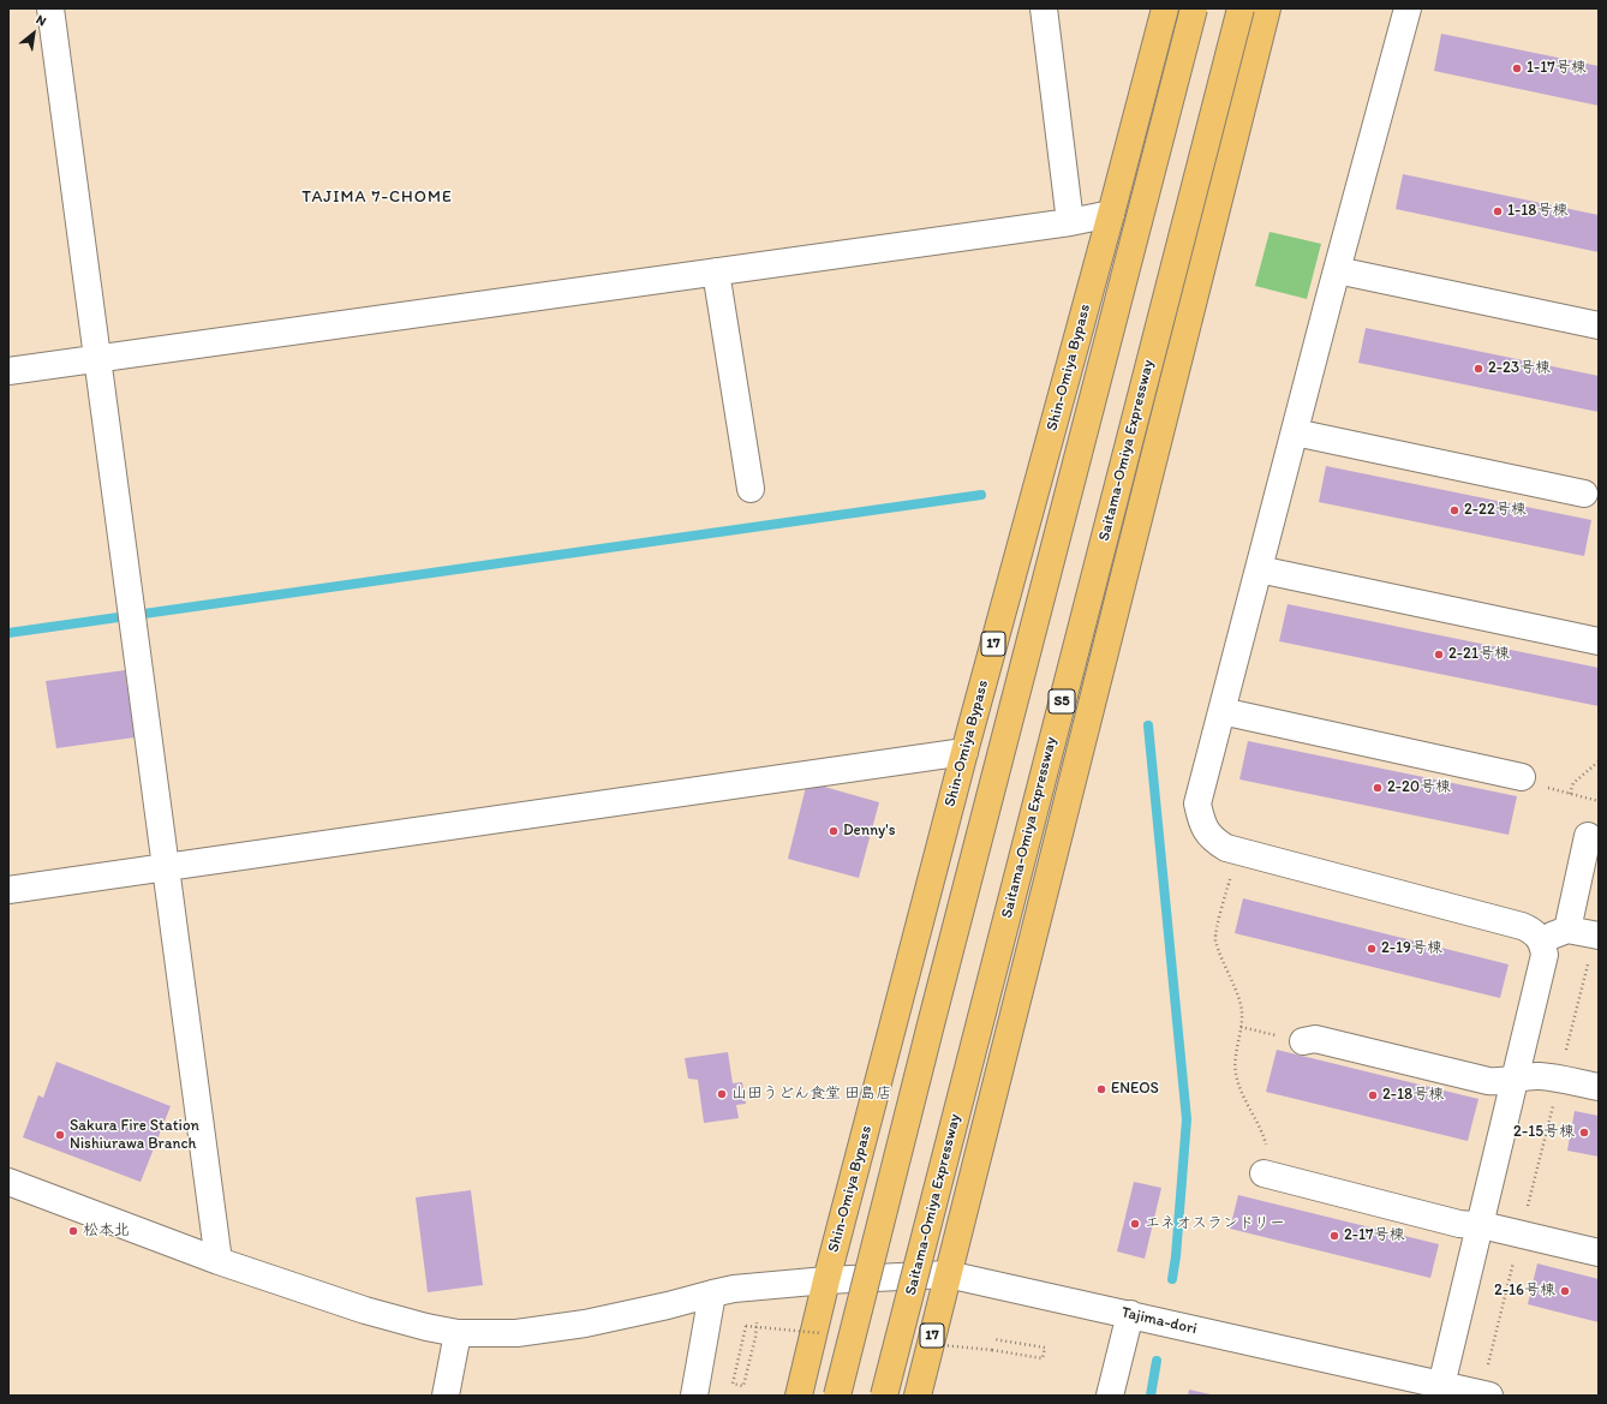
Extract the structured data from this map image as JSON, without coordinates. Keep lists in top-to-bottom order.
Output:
{
  "streets": {
    "highway": [
      "Shin-Omiya Bypass",
      "Saitama-Omiya Expressway",
      "17",
      "S5"
    ],
    "street": ["Tajima-dori"]
  },
  "crossings": [
    ["Shin-Omiya Bypass", "Tajima-dori"],
    ["17", "Tajima-dori"]
  ],
  "districts": ["TAJIMA 7-CHOME"],
  "places": [
    "1-17号棟",
    "1-18号棟",
    "2-23号棟",
    "2-22号棟",
    "2-21号棟",
    "2-20号棟",
    "Denny's",
    "2-19号棟",
    "ENEOS",
    "山田うどん食堂 田島店",
    "2-18号棟",
    "2-15号棟",
    "Sakura Fire Station Nishiurawa Branch",
    "エネオスランドリー",
    "松本北",
    "2-17号棟",
    "2-16号棟"
  ],
  "north": "top right"
}
